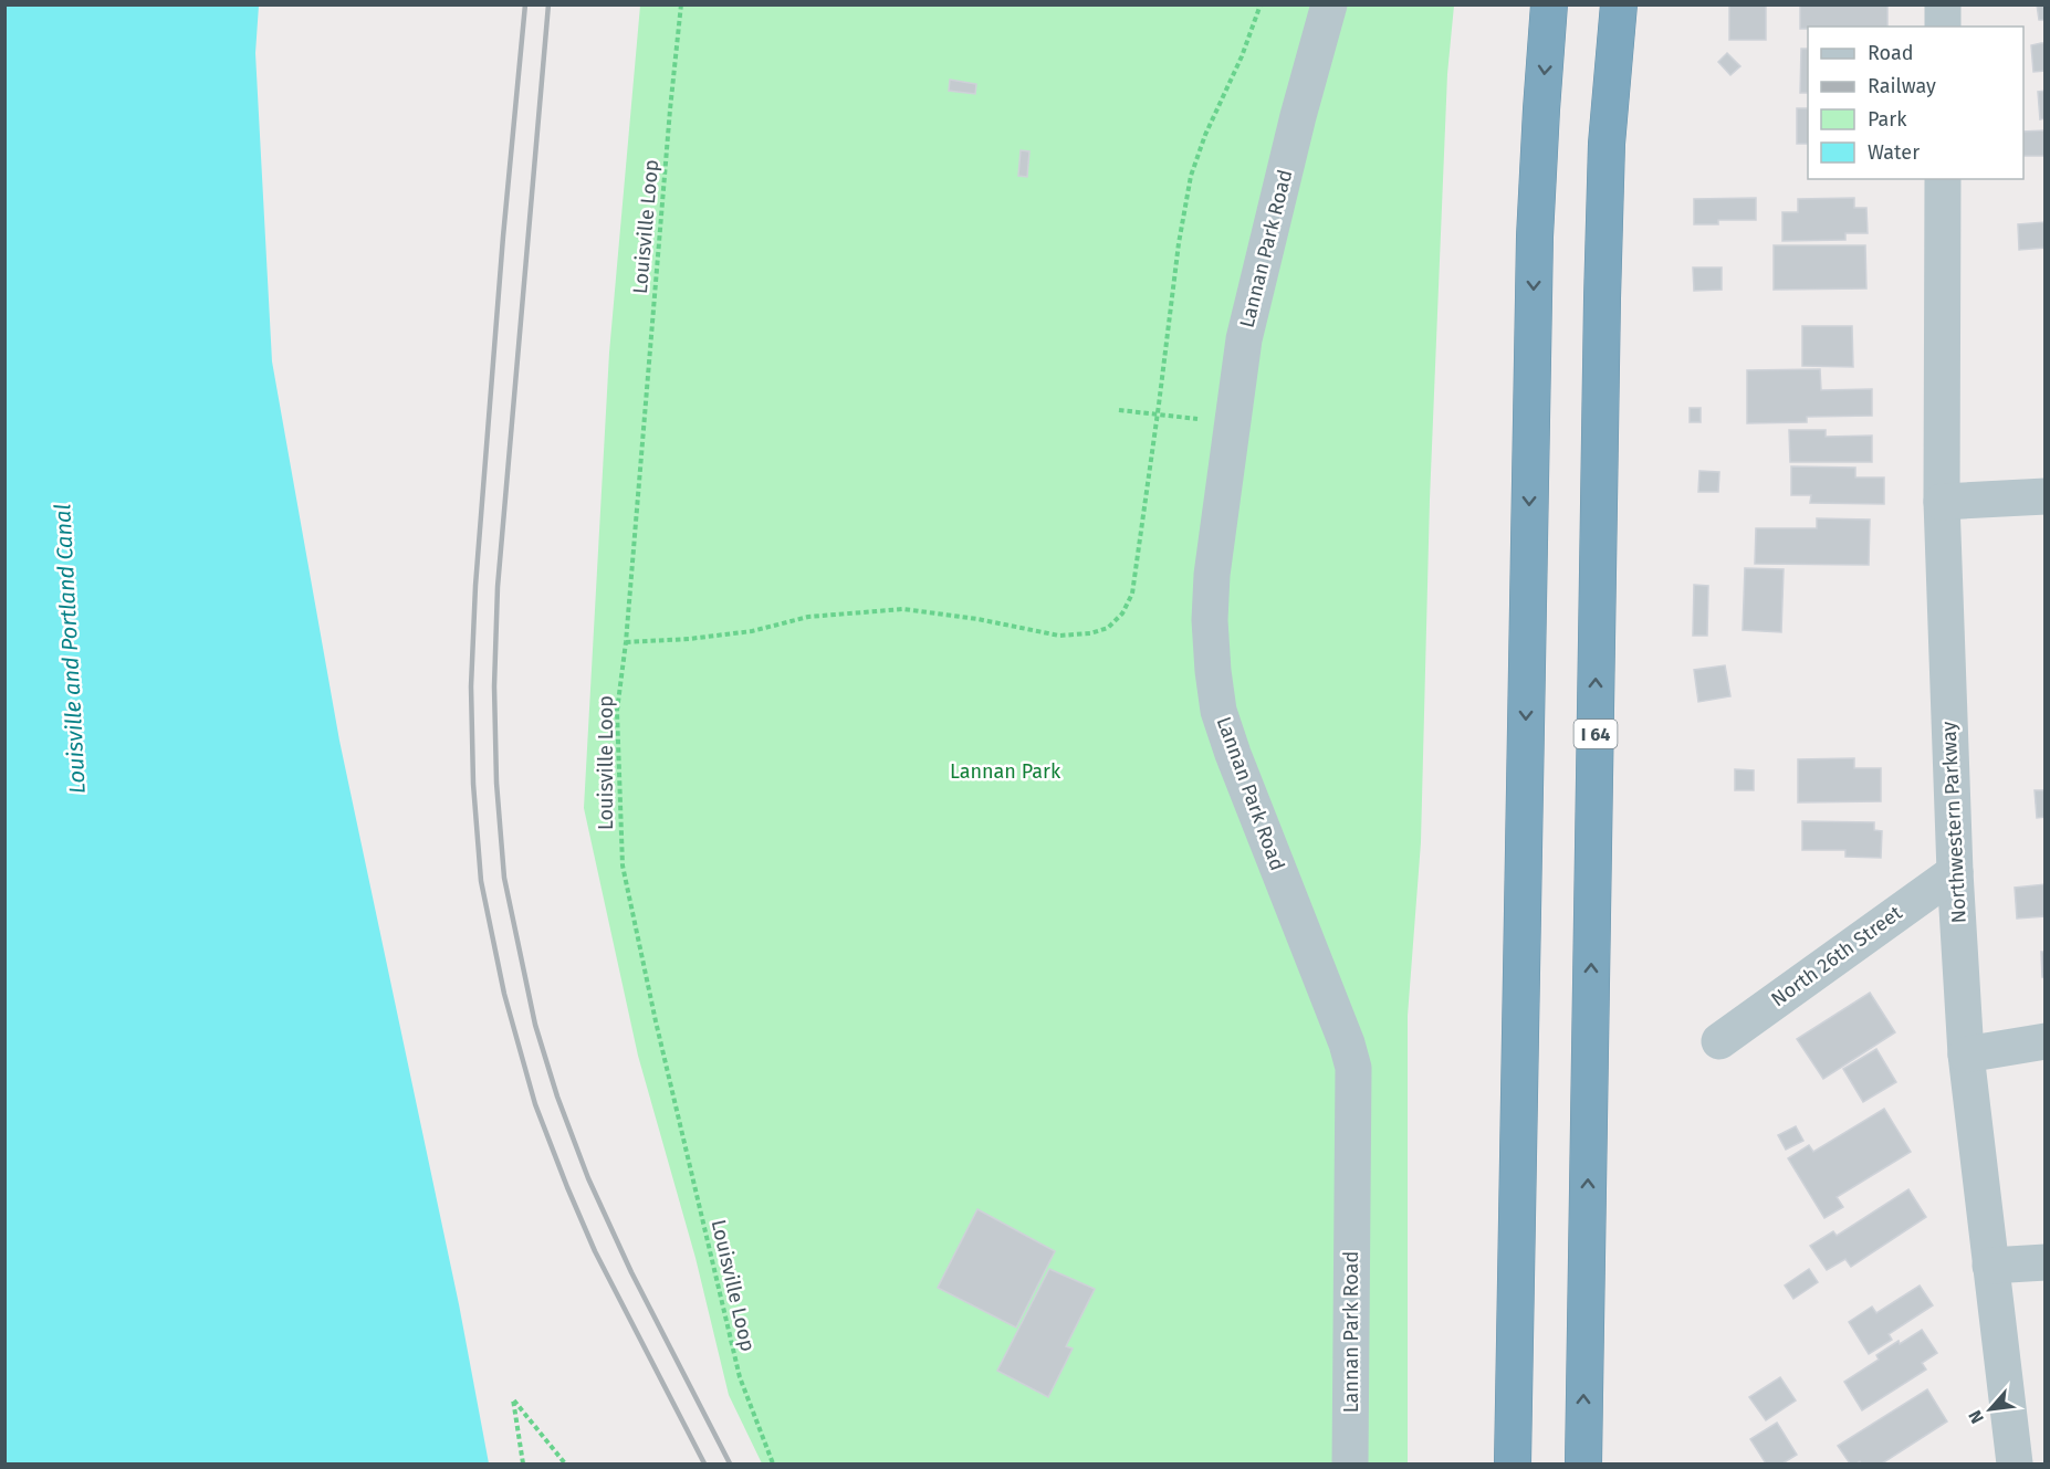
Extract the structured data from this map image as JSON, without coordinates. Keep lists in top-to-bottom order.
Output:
{
  "streets": {
    "highway": ["I 64"],
    "street": ["Lannan Park Road", "Northwestern Parkway", "North 26th Street"],
    "path": ["Louisville Loop"]
  },
  "crossings": [
    ["Northwestern Parkway", "North 26th Street"]
  ],
  "water": ["Louisville and Portland Canal"],
  "parks": ["Lannan Park"],
  "legend": [
    "Road",
    "Railway",
    "Park",
    "Water"
  ],
  "north": "bottom left"
}
